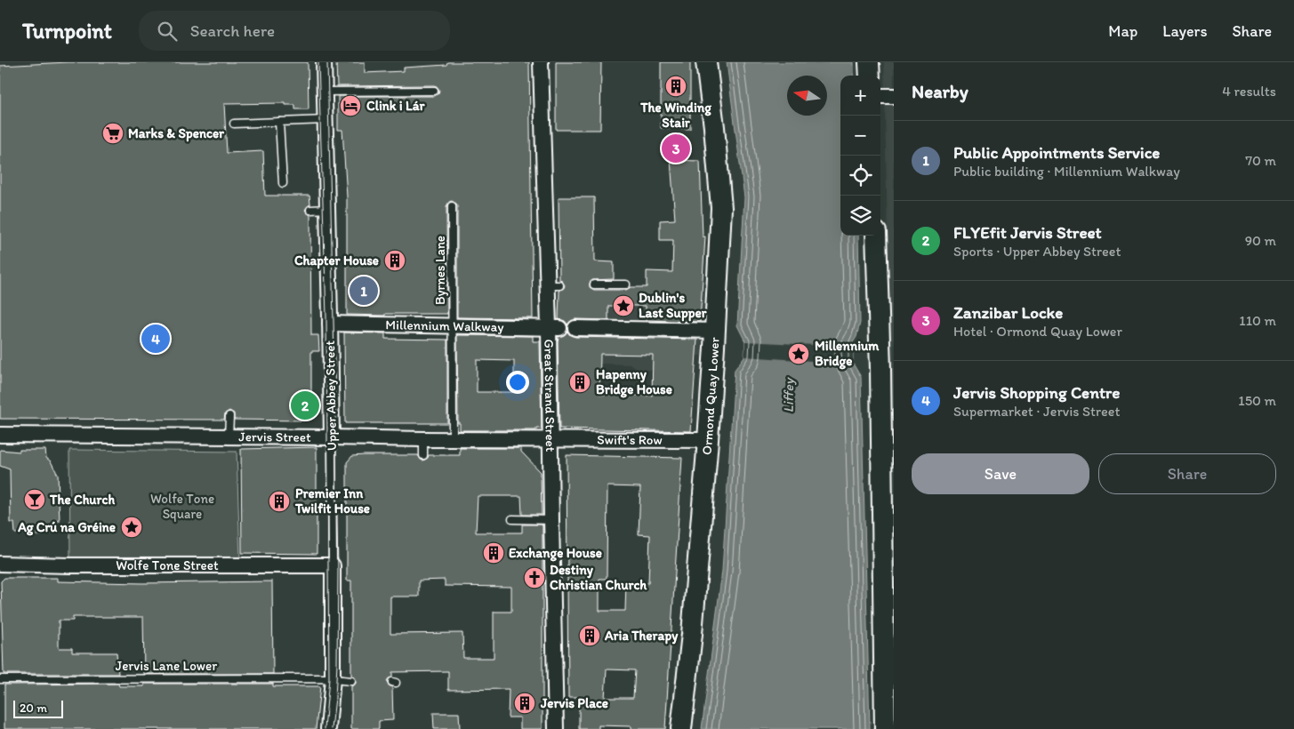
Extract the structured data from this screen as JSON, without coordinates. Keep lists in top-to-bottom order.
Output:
{
  "streets": {
    "main road": ["Ormond Quay Lower"],
    "street": [
      "Millennium Walkway",
      "Upper Abbey Street",
      "Great Strand Street",
      "Jervis Street",
      "Swift's Row",
      "Wolfe Tone Street"
    ],
    "lane": ["Byrnes Lane", "Jervis Lane Lower"]
  },
  "crossings": [
    ["Byrnes Lane", "Millennium Walkway"],
    ["Byrnes Lane", "Jervis Street"],
    ["Millennium Walkway", "Upper Abbey Street"],
    ["Millennium Walkway", "Great Strand Street"],
    ["Upper Abbey Street", "Jervis Street"],
    ["Upper Abbey Street", "Wolfe Tone Street"],
    ["Upper Abbey Street", "Jervis Lane Lower"],
    ["Great Strand Street", "Jervis Street"],
    ["Great Strand Street", "Swift's Row"],
    ["Ormond Quay Lower", "Swift's Row"],
    ["Jervis Street", "Swift's Row"]
  ],
  "water": ["Liffey"],
  "parks": ["Wolfe Tone Square"],
  "places": {
    "building": [
      "The Winding Stair",
      "Chapter House",
      "Hapenny Bridge House",
      "Premier Inn Twilfit House",
      "Exchange House",
      "Aria Therapy",
      "Jervis Place"
    ],
    "hotel": ["Clink i Lár"],
    "supermarket": ["Marks & Spencer"],
    "place": ["Dublin's Last Supper", "Millennium Bridge", "Ag Crú na Gréine"],
    "bar": ["The Church"],
    "church": ["Destiny Christian Church"]
  },
  "scale_bar": "20 m",
  "north": "left",
  "page": {
    "header": "Turnpoint",
    "search": "Search here",
    "nav": ["Map", "Layers", "Share"],
    "heading": ["Nearby", "4 results"],
    "map_buttons": ["+", "−"],
    "list": [
      {
        "mark": "1",
        "name": "Public Appointments Service",
        "note": "Public building · Millennium Walkway",
        "value": "70 m"
      },
      {
        "mark": "2",
        "name": "FLYEfit Jervis Street",
        "note": "Sports · Upper Abbey Street",
        "value": "90 m"
      },
      {
        "mark": "3",
        "name": "Zanzibar Locke",
        "note": "Hotel · Ormond Quay Lower",
        "value": "110 m"
      },
      {
        "mark": "4",
        "name": "Jervis Shopping Centre",
        "note": "Supermarket · Jervis Street",
        "value": "150 m"
      }
    ],
    "pins": [
      "3",
      "1",
      "4",
      "2"
    ],
    "buttons": ["Save", "Share"],
    "scale": "20 m"
  }
}
